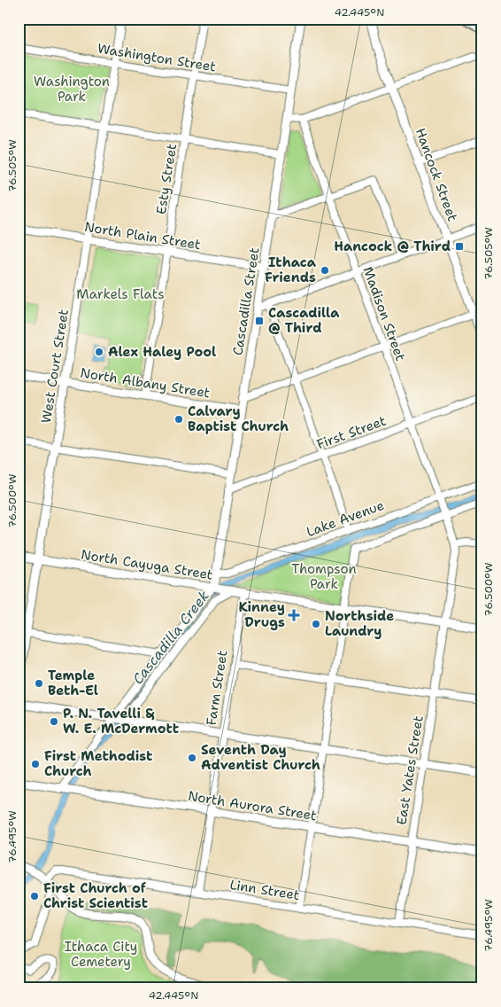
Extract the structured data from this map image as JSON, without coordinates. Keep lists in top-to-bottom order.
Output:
{
  "streets": {
    "street": [
      "Washington Street",
      "Hancock Street",
      "Esty Street",
      "North Plain Street",
      "Cascadilla Street",
      "Madison Street",
      "West Court Street",
      "North Albany Street",
      "First Street",
      "Lake Avenue",
      "North Cayuga Street",
      "Farm Street",
      "East Yates Street",
      "North Aurora Street",
      "Linn Street"
    ]
  },
  "crossings": [
    ["Washington Street", "Esty Street"],
    ["Washington Street", "Cascadilla Street"],
    ["Washington Street", "West Court Street"],
    ["Esty Street", "North Plain Street"],
    ["Esty Street", "North Albany Street"],
    ["North Plain Street", "Cascadilla Street"],
    ["North Plain Street", "West Court Street"],
    ["Cascadilla Street", "North Albany Street"],
    ["Cascadilla Street", "First Street"],
    ["Cascadilla Street", "Lake Avenue"],
    ["Cascadilla Street", "North Cayuga Street"],
    ["Madison Street", "First Street"],
    ["Madison Street", "Lake Avenue"],
    ["Madison Street", "East Yates Street"],
    ["West Court Street", "North Albany Street"],
    ["West Court Street", "North Cayuga Street"],
    ["North Cayuga Street", "Farm Street"],
    ["North Cayuga Street", "East Yates Street"],
    ["Farm Street", "North Aurora Street"],
    ["Farm Street", "Linn Street"],
    ["East Yates Street", "North Aurora Street"],
    ["East Yates Street", "Linn Street"]
  ],
  "water": ["Cascadilla Creek"],
  "parks": [
    "Washington Park",
    "Markels Flats",
    "Thompson Park",
    "Ithaca City Cemetery"
  ],
  "places": {
    "transit": ["Hancock @ Third", "Cascadilla @ Third"],
    "other": [
      "Ithaca Friends",
      "Alex Haley Pool",
      "Calvary Baptist Church",
      "Northside Laundry",
      "Temple Beth-El",
      "P. N. Tavelli & W. E. McDermott",
      "Seventh Day Adventist Church",
      "First Methodist Church",
      "First Church of Christ Scientist"
    ],
    "health": ["Kinney Drugs"]
  },
  "coordinates": [
    "42.445°N",
    "76.505°W",
    "76.500°W",
    "76.495°W"
  ]
}
